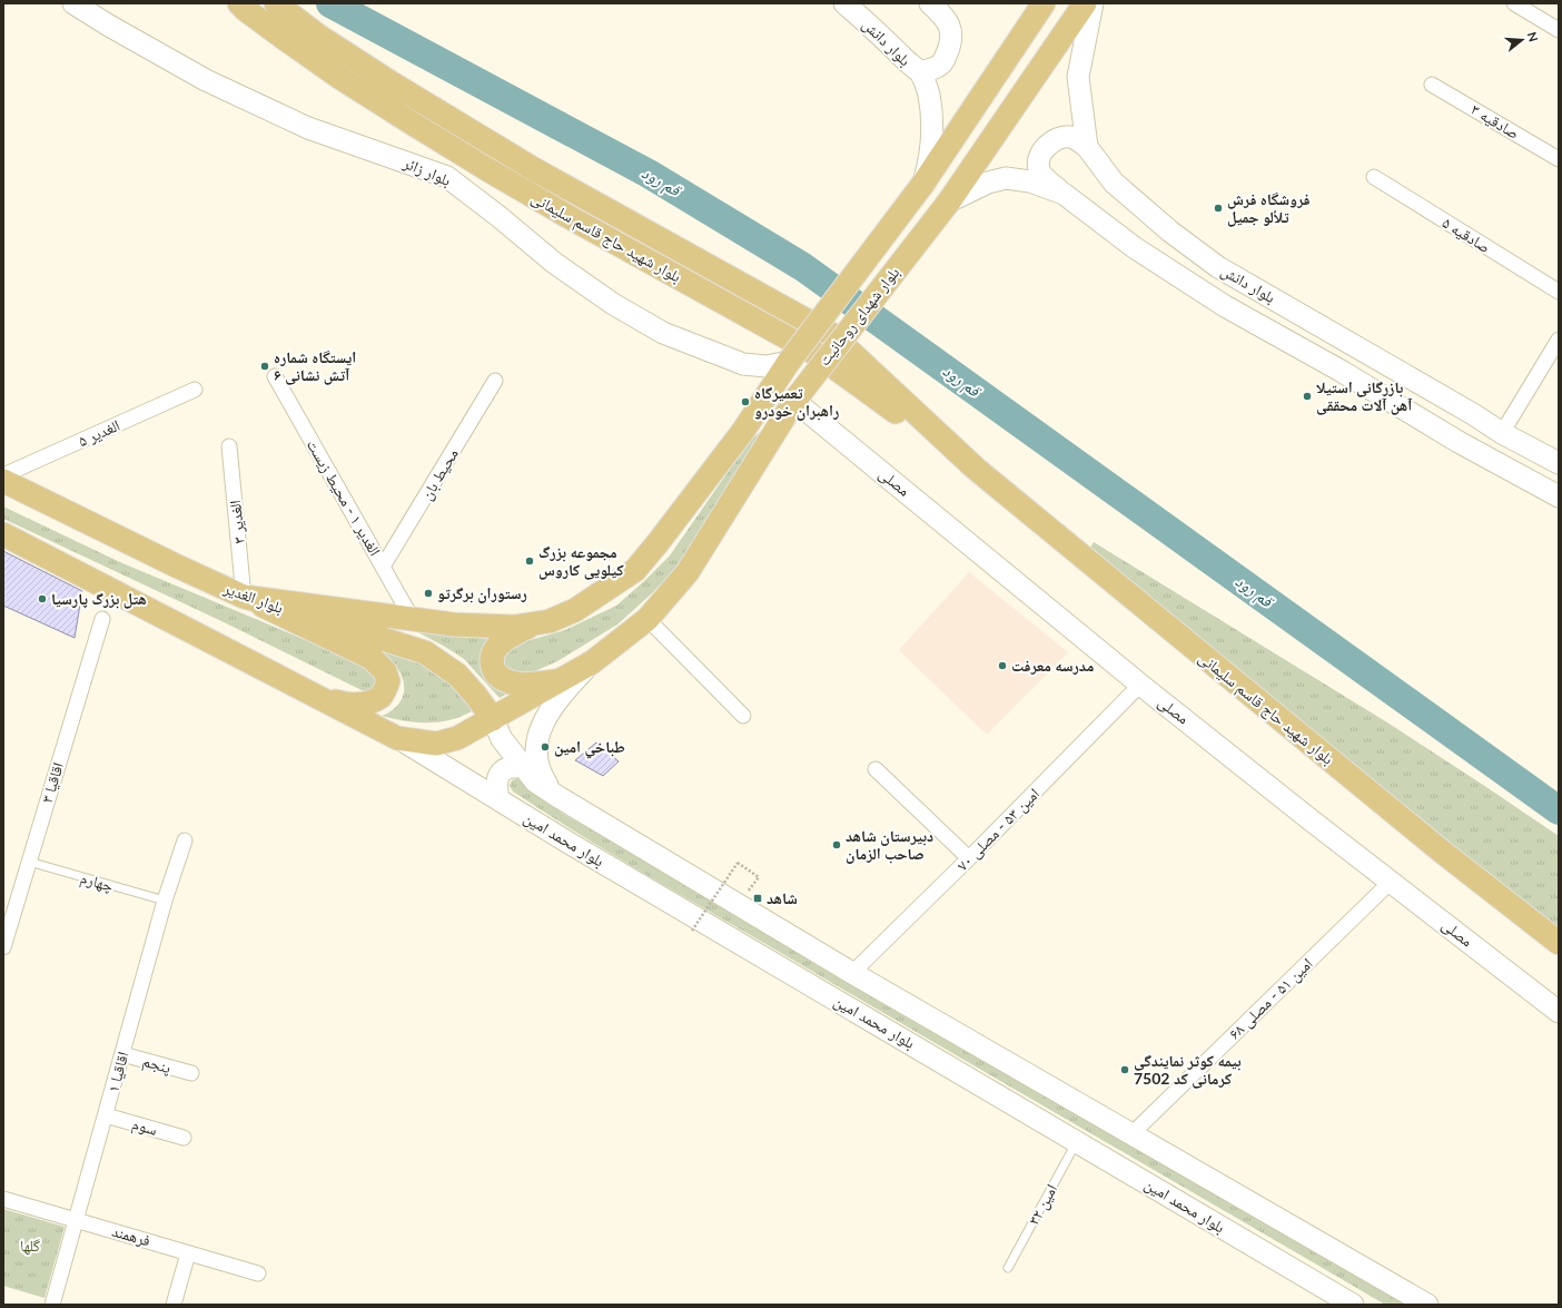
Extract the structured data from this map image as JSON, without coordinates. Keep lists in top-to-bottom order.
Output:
{
  "streets": {
    "main road": [
      "بلوار دانش",
      "بلوار زائر",
      "بلوار شهید حاج قاسم سلیمانی",
      "بلوار شهدای روحانیت",
      "مصلی",
      "بلوار الغدیر",
      "بلوار محمد امین"
    ],
    "street": [
      "صادقیه ۳",
      "صادقیه ۵",
      "الغدیر ۵",
      "محیط بان",
      "الغدیر ۱ - محیط زیست",
      "الغدیر ۳",
      "اقاقیا ۳",
      "امین ۵۳ - مصلی ۷۰",
      "امین ۵۱ - مصلی ۶۸",
      "پنجم",
      "اقاقیا ۱",
      "سوم",
      "فرهمند"
    ],
    "lane": ["چهارم", "امین ۳۲"]
  },
  "crossings": [
    ["بلوار دانش", "بلوار شهدای روحانیت"],
    ["بلوار زائر", "بلوار شهدای روحانیت"],
    ["بلوار شهدای روحانیت", "مصلی"],
    ["بلوار شهدای روحانیت", "بلوار الغدیر"],
    ["بلوار شهدای روحانیت", "بلوار محمد امین"],
    ["محیط بان", "الغدیر ۱ - محیط زیست"],
    ["مصلی", "امین ۵۳ - مصلی ۷۰"],
    ["مصلی", "امین ۵۱ - مصلی ۶۸"],
    ["الغدیر ۳", "بلوار الغدیر"],
    ["بلوار الغدیر", "بلوار محمد امین"],
    ["اقاقیا ۳", "چهارم"],
    ["امین ۵۳ - مصلی ۷۰", "بلوار محمد امین"],
    ["بلوار محمد امین", "امین ۵۱ - مصلی ۶۸"],
    ["بلوار محمد امین", "امین ۳۲"],
    ["چهارم", "اقاقیا ۱"],
    ["پنجم", "اقاقیا ۱"],
    ["اقاقیا ۱", "سوم"],
    ["اقاقیا ۱", "فرهمند"]
  ],
  "water": ["قم رود"],
  "parks": ["گلها"],
  "places": {
    "other": [
      "فروشگاه فرش تلألو جمیل",
      "ایستگاه شماره ۶ آتش نشانی",
      "بازرگانی استیلا آهن آلات محققی",
      "تعمیرگاه راهبران خودرو",
      "مجموعه بزرگ کیلویی کاروس",
      "رستوران برگرتو",
      "هتل بزرگ پارسیا",
      "مدرسه معرفت",
      "طباخي امين",
      "دبیرستان شاهد صاحب الزمان",
      "بیمه کوثر نمایندگی کرمانی کد 7502"
    ],
    "transit": ["شاهد"]
  },
  "north": "right"
}
